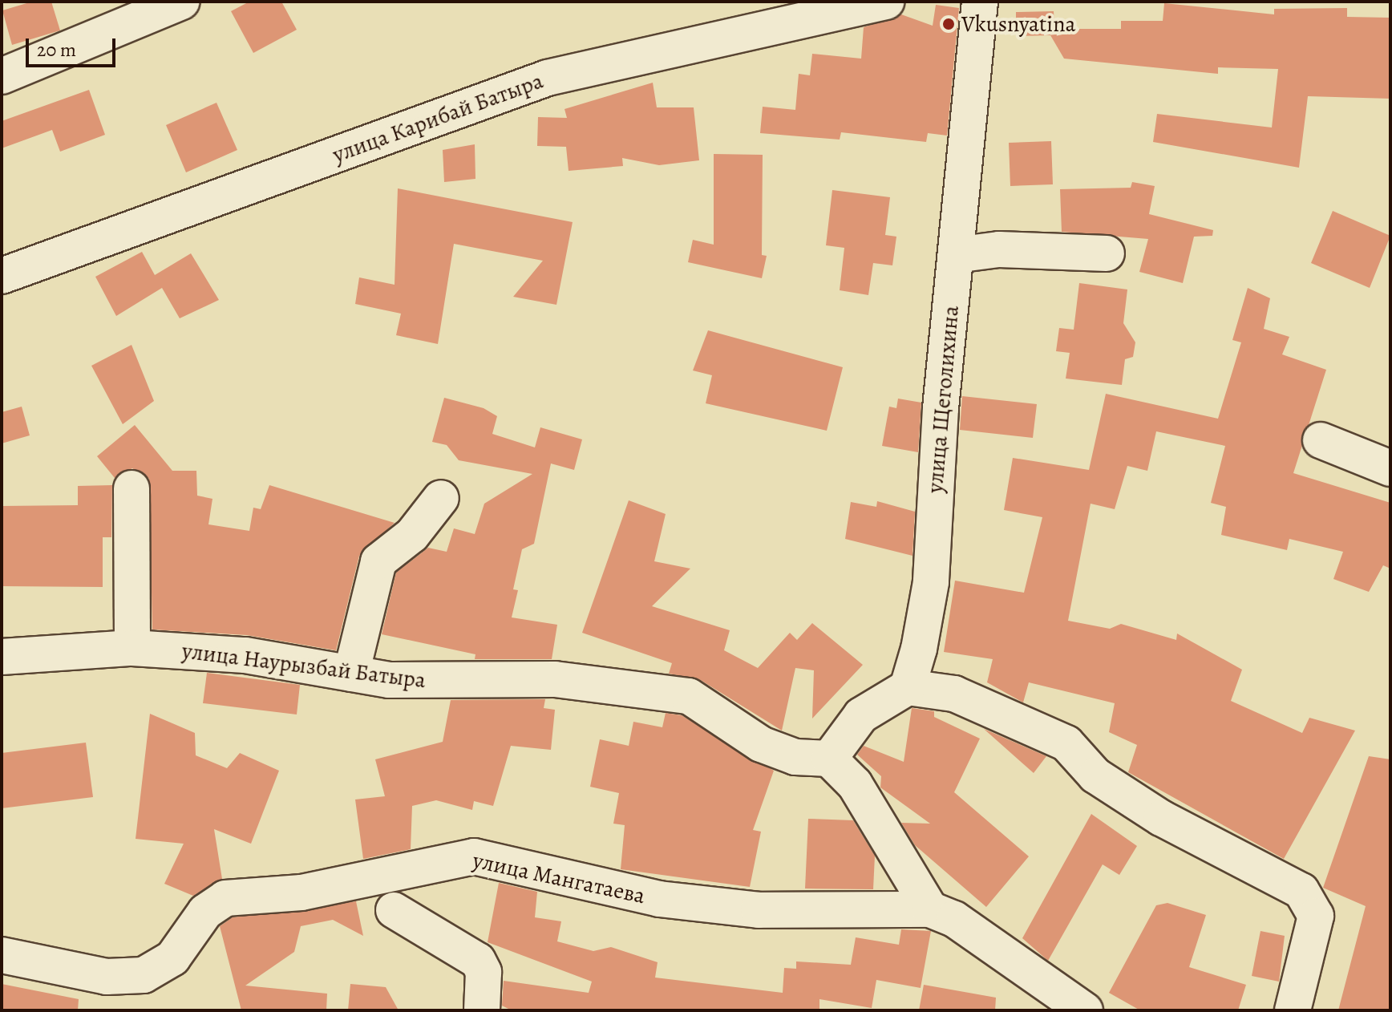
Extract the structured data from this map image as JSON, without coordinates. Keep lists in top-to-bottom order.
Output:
{
  "streets": {
    "street": [
      "улица Карибай Батыра",
      "улица Щеголихина",
      "улица Наурызбай Батыра",
      "улица Мангатаева"
    ]
  },
  "places": ["Vkusnyatina"],
  "scale_bar": "20 m"
}
